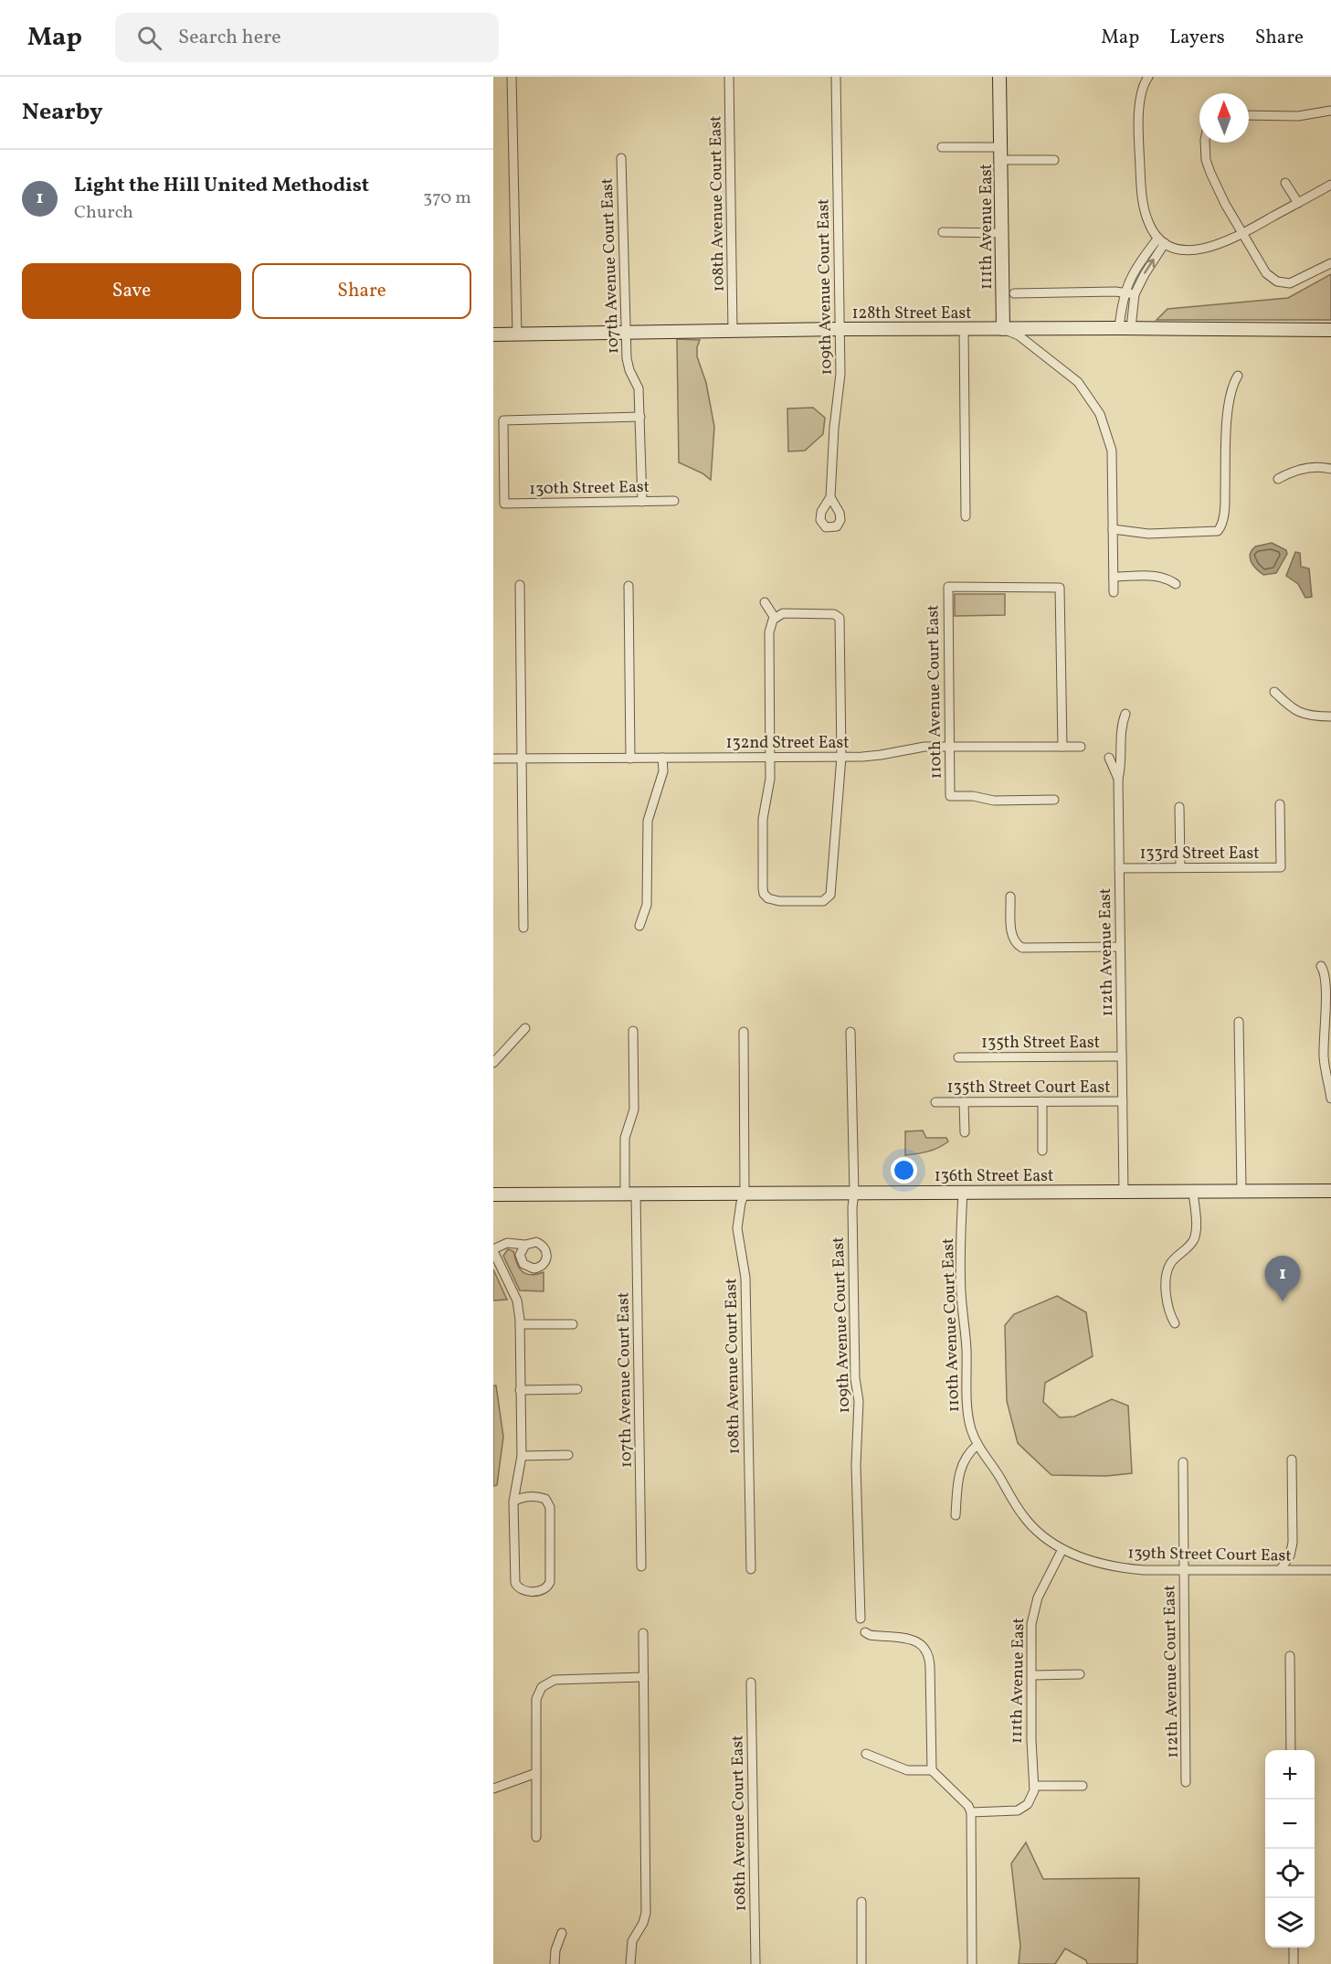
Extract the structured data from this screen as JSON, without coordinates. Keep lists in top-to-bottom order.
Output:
{
  "streets": {
    "street": [
      "108th Avenue Court East",
      "111th Avenue East",
      "107th Avenue Court East",
      "109th Avenue Court East",
      "128th Street East",
      "130th Street East",
      "110th Avenue Court East",
      "132nd Street East",
      "133rd Street East",
      "112th Avenue East",
      "135th Street East",
      "135th Street Court East",
      "136th Street East",
      "139th Street Court East",
      "112th Avenue Court East"
    ]
  },
  "crossings": [
    ["108th Avenue Court East", "128th Street East"],
    ["108th Avenue Court East", "136th Street East"],
    ["111th Avenue East", "128th Street East"],
    ["111th Avenue East", "139th Street Court East"],
    ["107th Avenue Court East", "128th Street East"],
    ["107th Avenue Court East", "130th Street East"],
    ["107th Avenue Court East", "136th Street East"],
    ["109th Avenue Court East", "128th Street East"],
    ["109th Avenue Court East", "136th Street East"],
    ["110th Avenue Court East", "132nd Street East"],
    ["110th Avenue Court East", "136th Street East"],
    ["110th Avenue Court East", "139th Street Court East"],
    ["133rd Street East", "112th Avenue East"],
    ["112th Avenue East", "135th Street East"],
    ["112th Avenue East", "135th Street Court East"],
    ["112th Avenue East", "136th Street East"],
    ["139th Street Court East", "112th Avenue Court East"]
  ],
  "north": "top",
  "page": {
    "header": "Map",
    "search": "Search here",
    "nav": ["Map", "Layers", "Share"],
    "heading": "Nearby",
    "list": [
      {
        "mark": "1",
        "name": "Light the Hill United Methodist",
        "note": "Church",
        "value": "370 m"
      }
    ],
    "buttons": ["Save", "Share"],
    "pins": "1",
    "map_buttons": ["+", "−"]
  }
}
